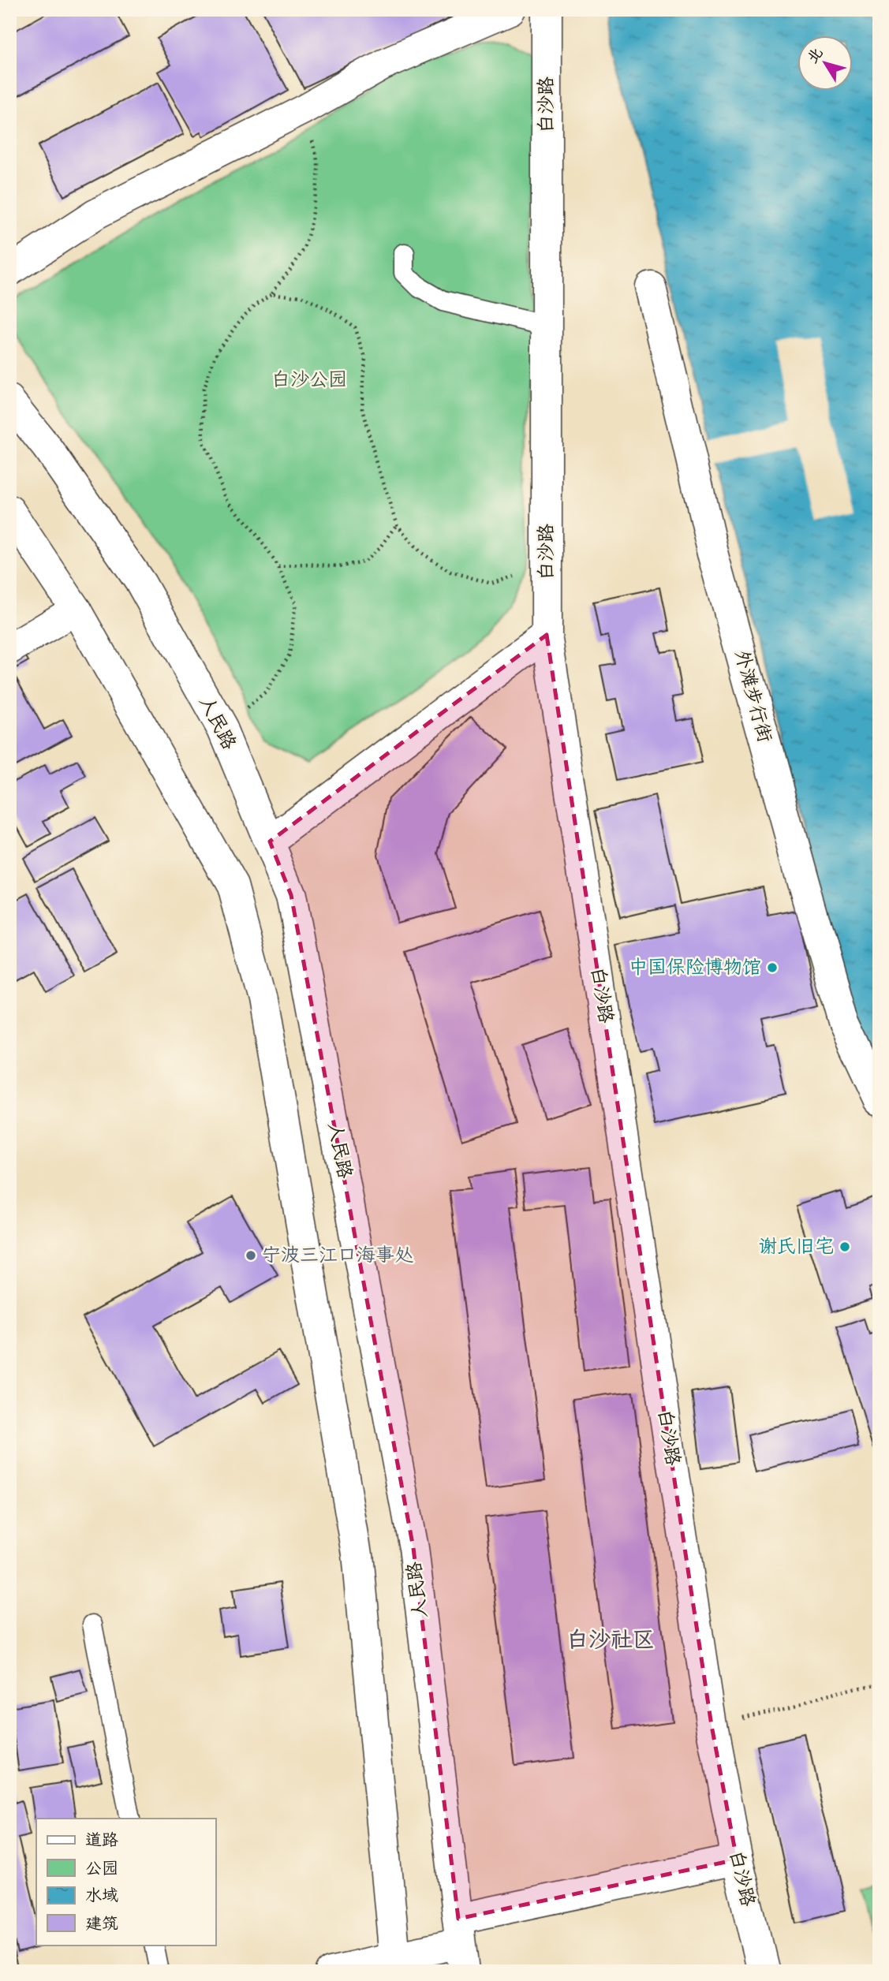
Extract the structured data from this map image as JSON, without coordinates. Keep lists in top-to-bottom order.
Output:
{
  "streets": {
    "street": ["白沙路", "外滩步行街", "人民路"]
  },
  "districts": ["白沙社区"],
  "parks": ["白沙公园"],
  "places": ["中国保险博物馆", "谢氏旧宅", "宁波三江口海事处"],
  "legend": [
    "道路",
    "公园",
    "水域",
    "建筑"
  ],
  "north": "top left"
}
